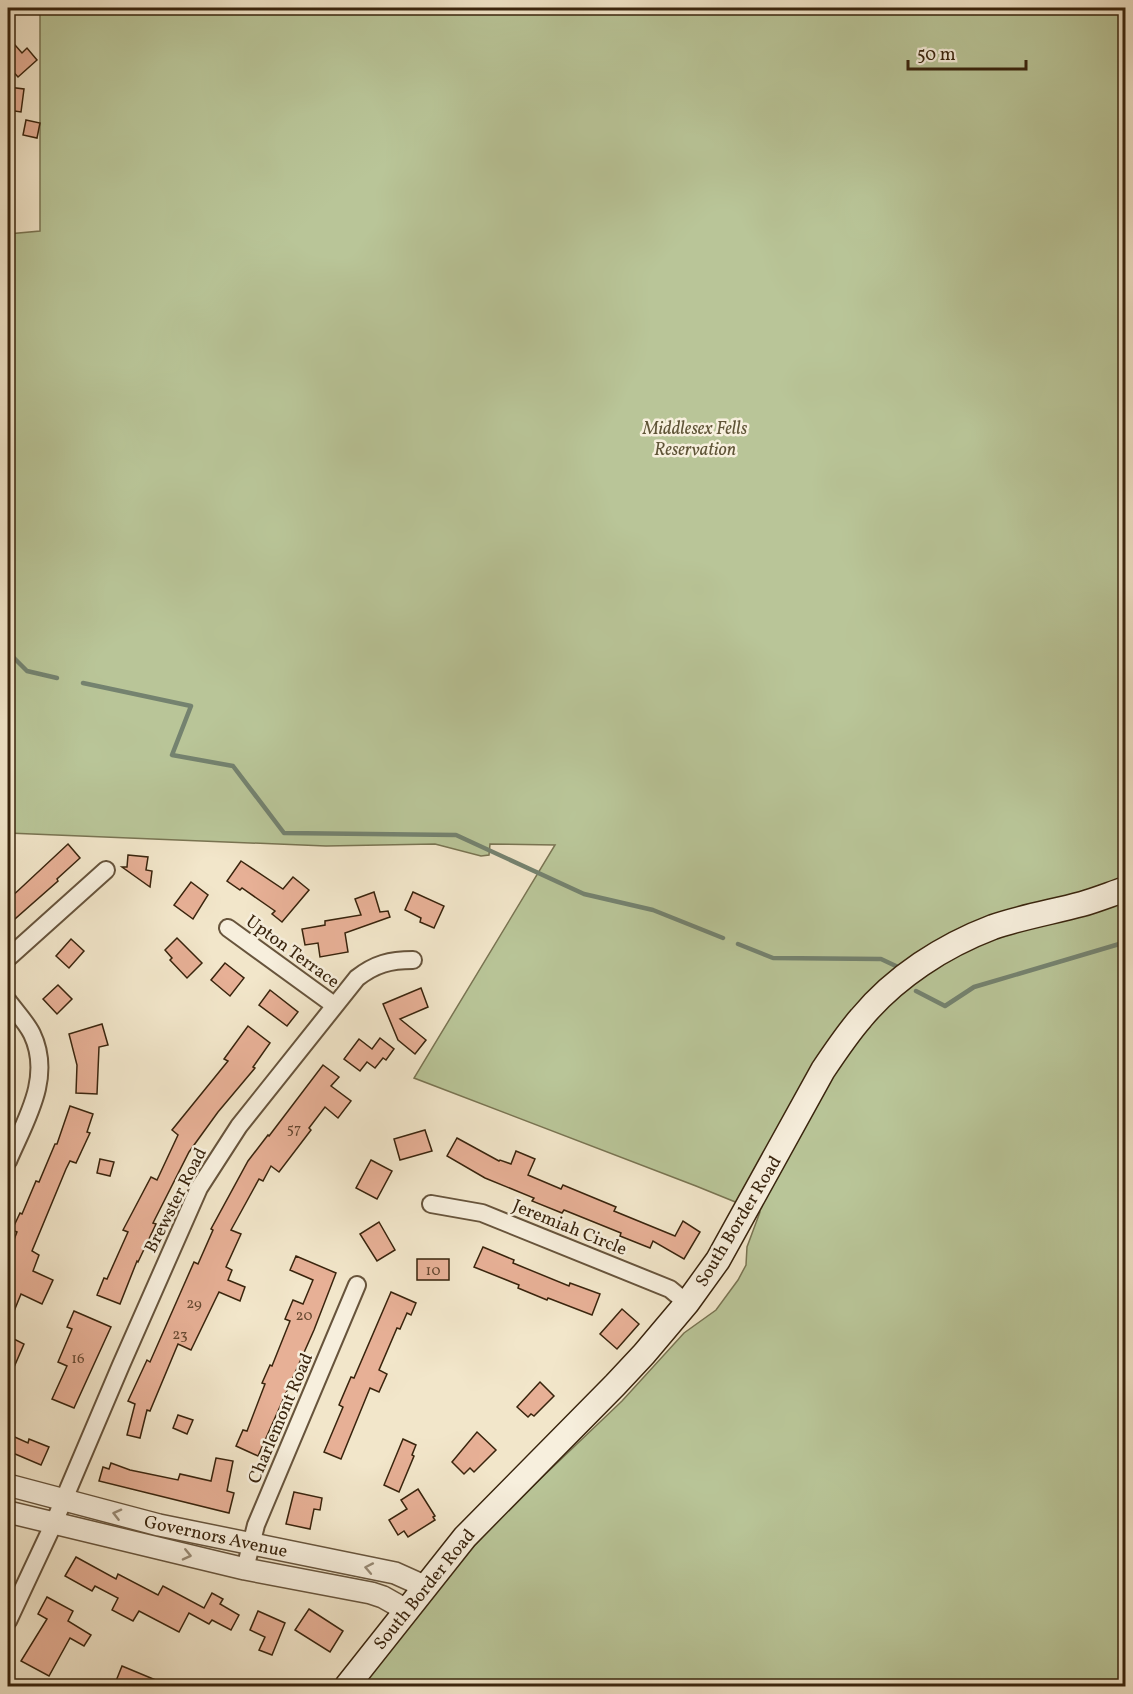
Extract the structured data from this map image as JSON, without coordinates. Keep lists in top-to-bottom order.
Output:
{
  "streets": {
    "main road": ["South Border Road"],
    "street": [
      "Upton Terrace",
      "Brewster Road",
      "Jeremiah Circle",
      "Charlemont Road",
      "Governors Avenue"
    ]
  },
  "crossings": [
    ["Upton Terrace", "Brewster Road"],
    ["Brewster Road", "Governors Avenue"],
    ["South Border Road", "Jeremiah Circle"],
    ["South Border Road", "Governors Avenue"],
    ["Charlemont Road", "Governors Avenue"]
  ],
  "parks": ["Middlesex Fells Reservation"],
  "house_numbers": [
    "57",
    "10",
    "29",
    "20",
    "23",
    "16"
  ],
  "scale_bar": "50 m"
}
